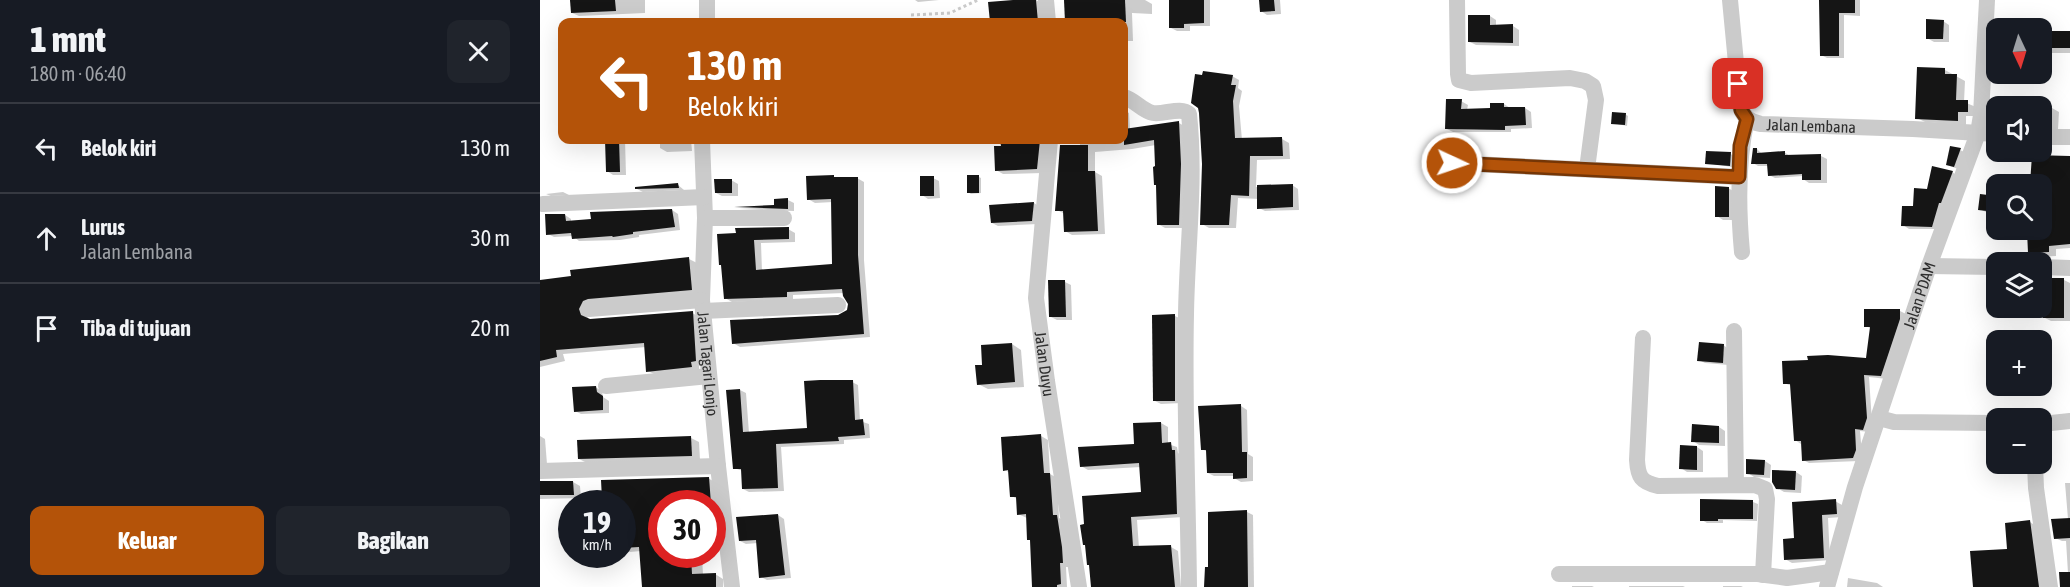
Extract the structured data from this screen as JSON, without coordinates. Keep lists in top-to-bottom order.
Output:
{
  "streets": {
    "street": [
      "Jalan Lembana",
      "Jalan PDAM",
      "Jalan Tagari Lonjo",
      "Jalan Duyu"
    ]
  },
  "crossings": [
    ["Jalan Lembana", "Jalan PDAM"]
  ],
  "north": "bottom",
  "page": {
    "heading": ["1 mnt", "180 m · 06:40"],
    "map_buttons": ["+", "−"],
    "turn": ["130 m", "Belok kiri"],
    "list": [
      {
        "name": "Belok kiri",
        "value": "130 m"
      },
      {
        "name": "Lurus",
        "note": "Jalan Lembana",
        "value": "30 m"
      },
      {
        "name": "Tiba di tujuan",
        "value": "20 m"
      }
    ],
    "speed": "19 km/h",
    "limit": "30",
    "buttons": ["Keluar", "Bagikan"]
  }
}
